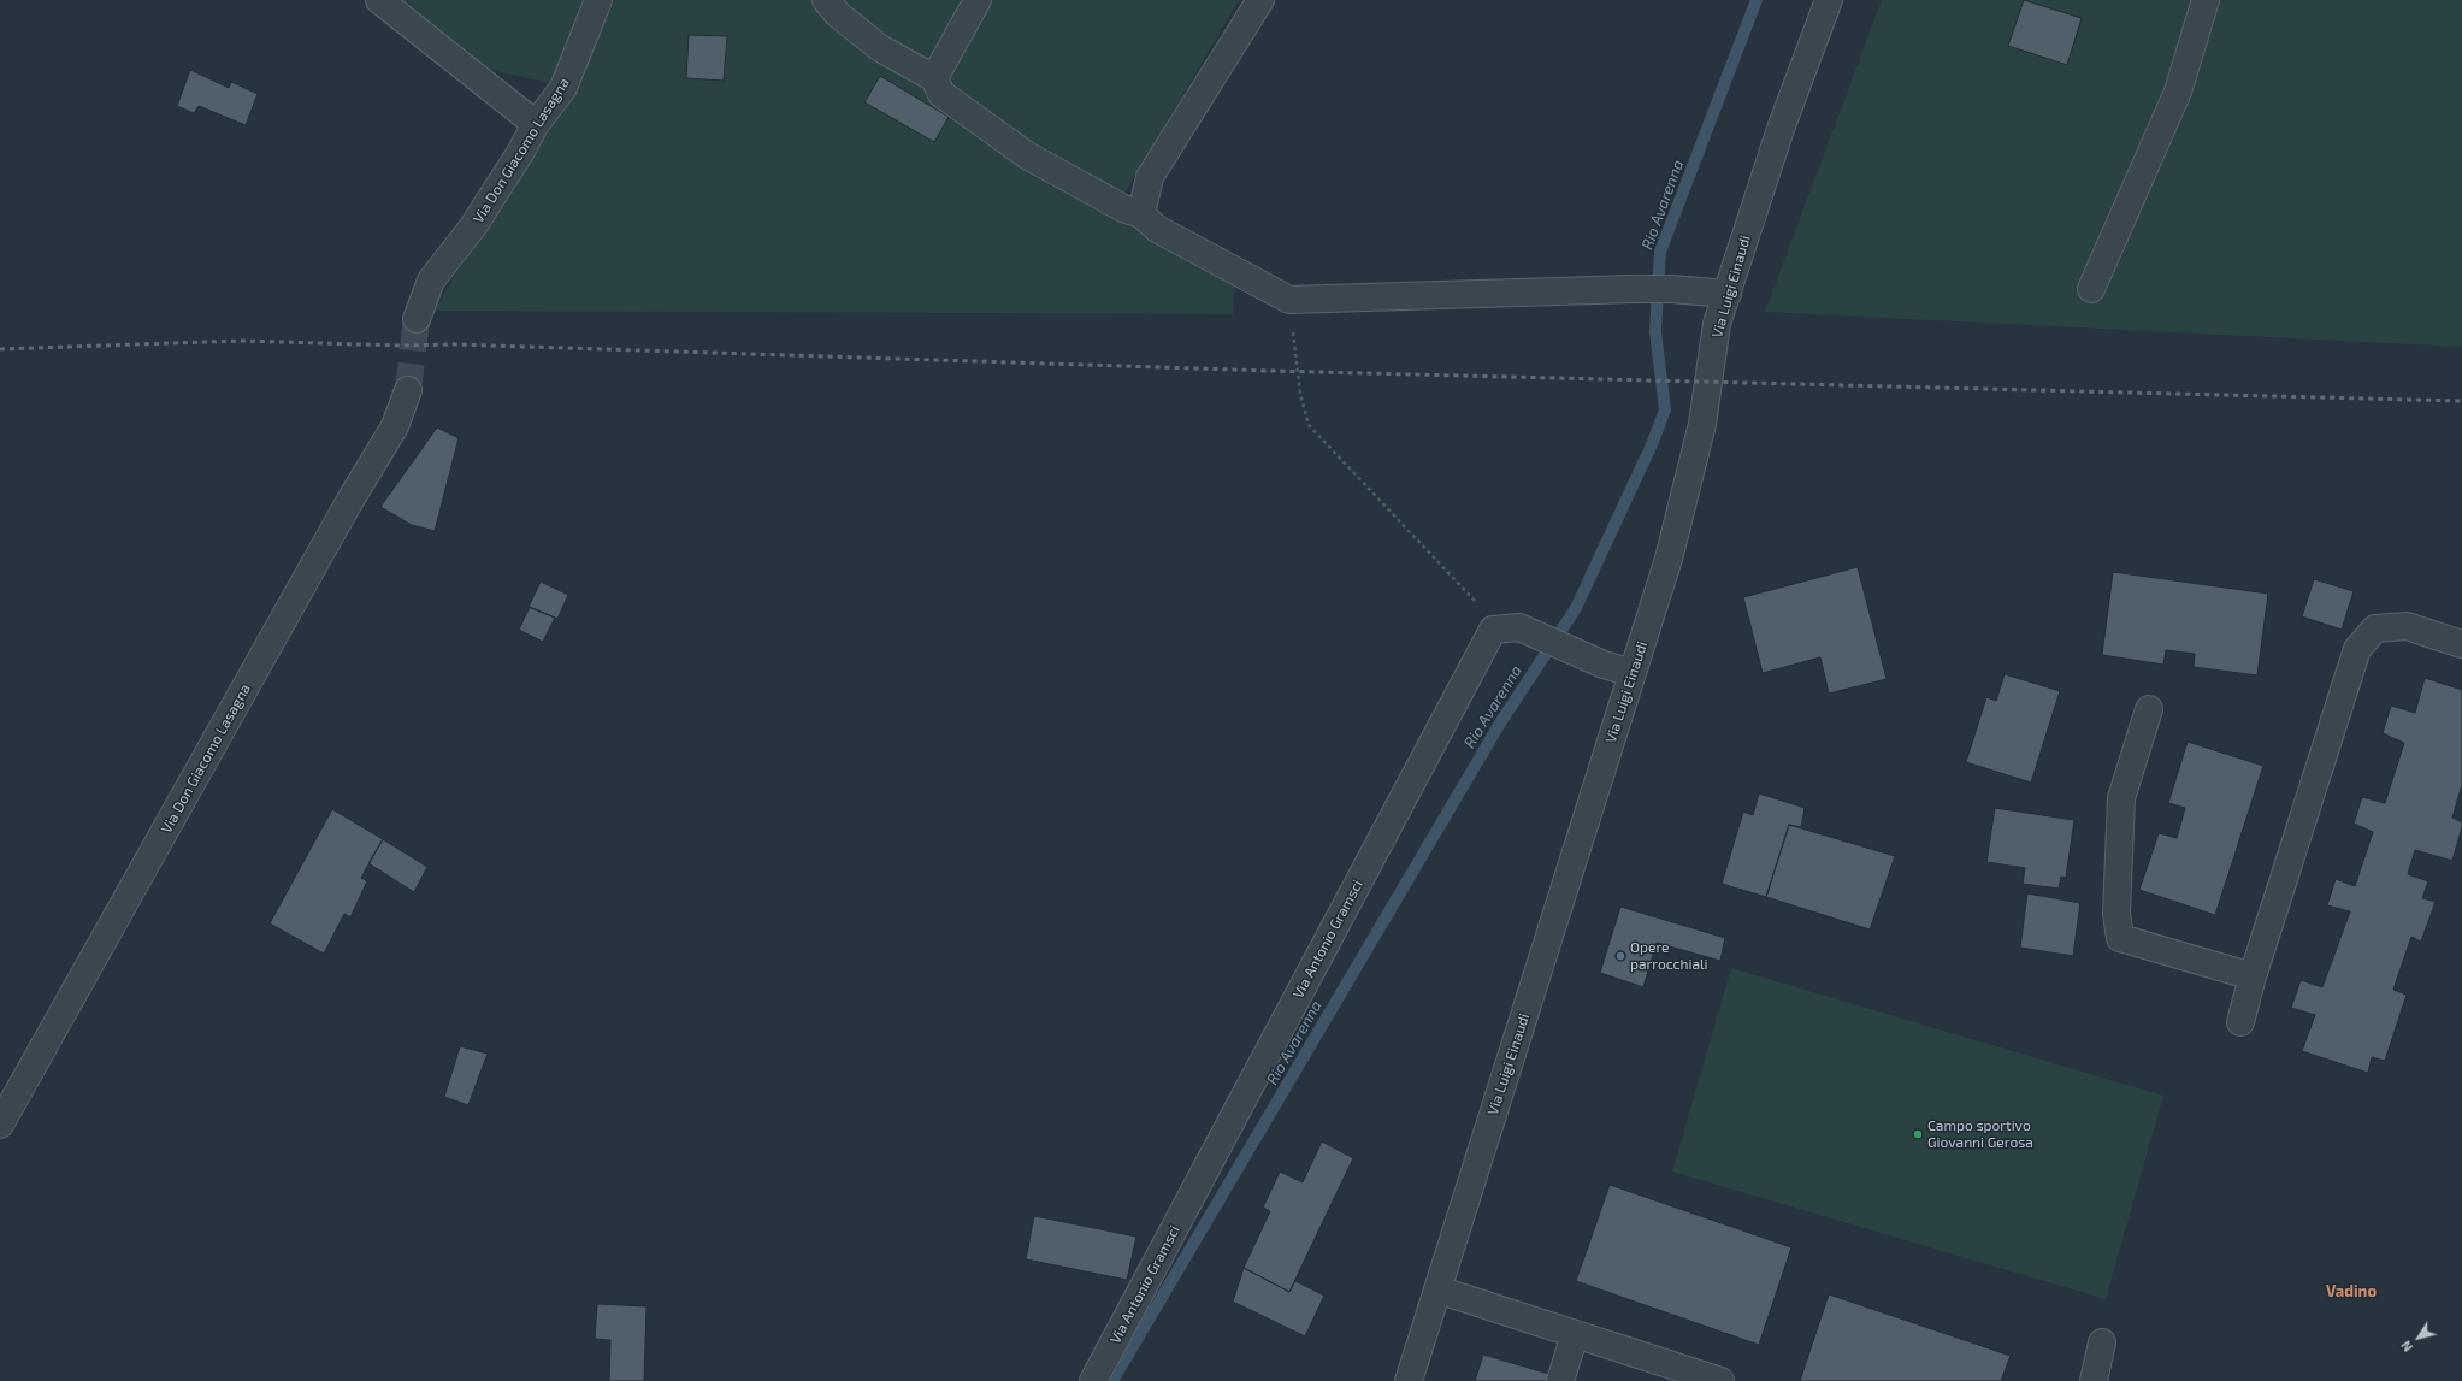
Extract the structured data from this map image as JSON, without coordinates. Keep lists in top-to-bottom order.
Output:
{
  "streets": {
    "street": ["Via Don Giacomo Lasagna", "Via Luigi Einaudi", "Via Antonio Gramsci"]
  },
  "districts": ["Vadino"],
  "water": ["Rio Avarenna"],
  "places": ["Opere parrocchiali", "Campo sportivo Giovanni Gerosa"],
  "north": "bottom left"
}
